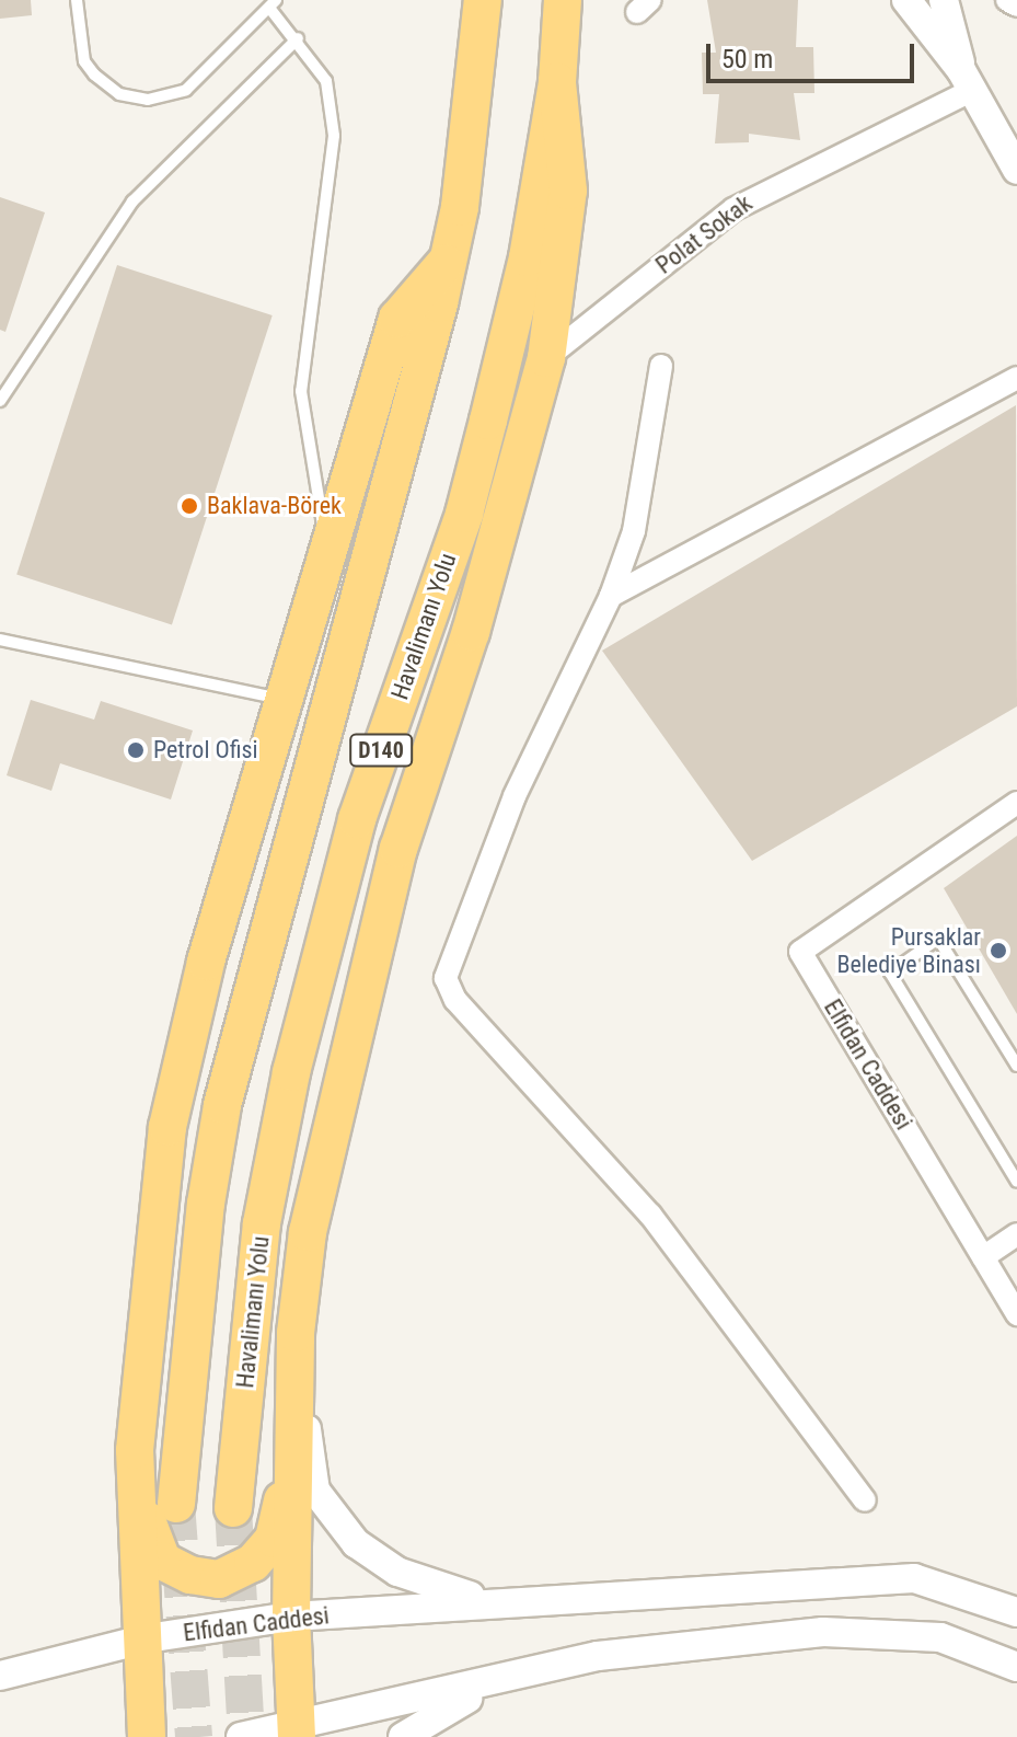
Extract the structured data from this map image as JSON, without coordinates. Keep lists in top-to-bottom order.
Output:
{
  "streets": {
    "highway": ["Havalimanı Yolu", "D140"],
    "street": ["Polat Sokak", "Elfidan Caddesi"]
  },
  "places": ["Baklava-Börek", "Petrol Ofisi", "Pursaklar Belediye Binası"],
  "scale_bar": "50 m"
}
